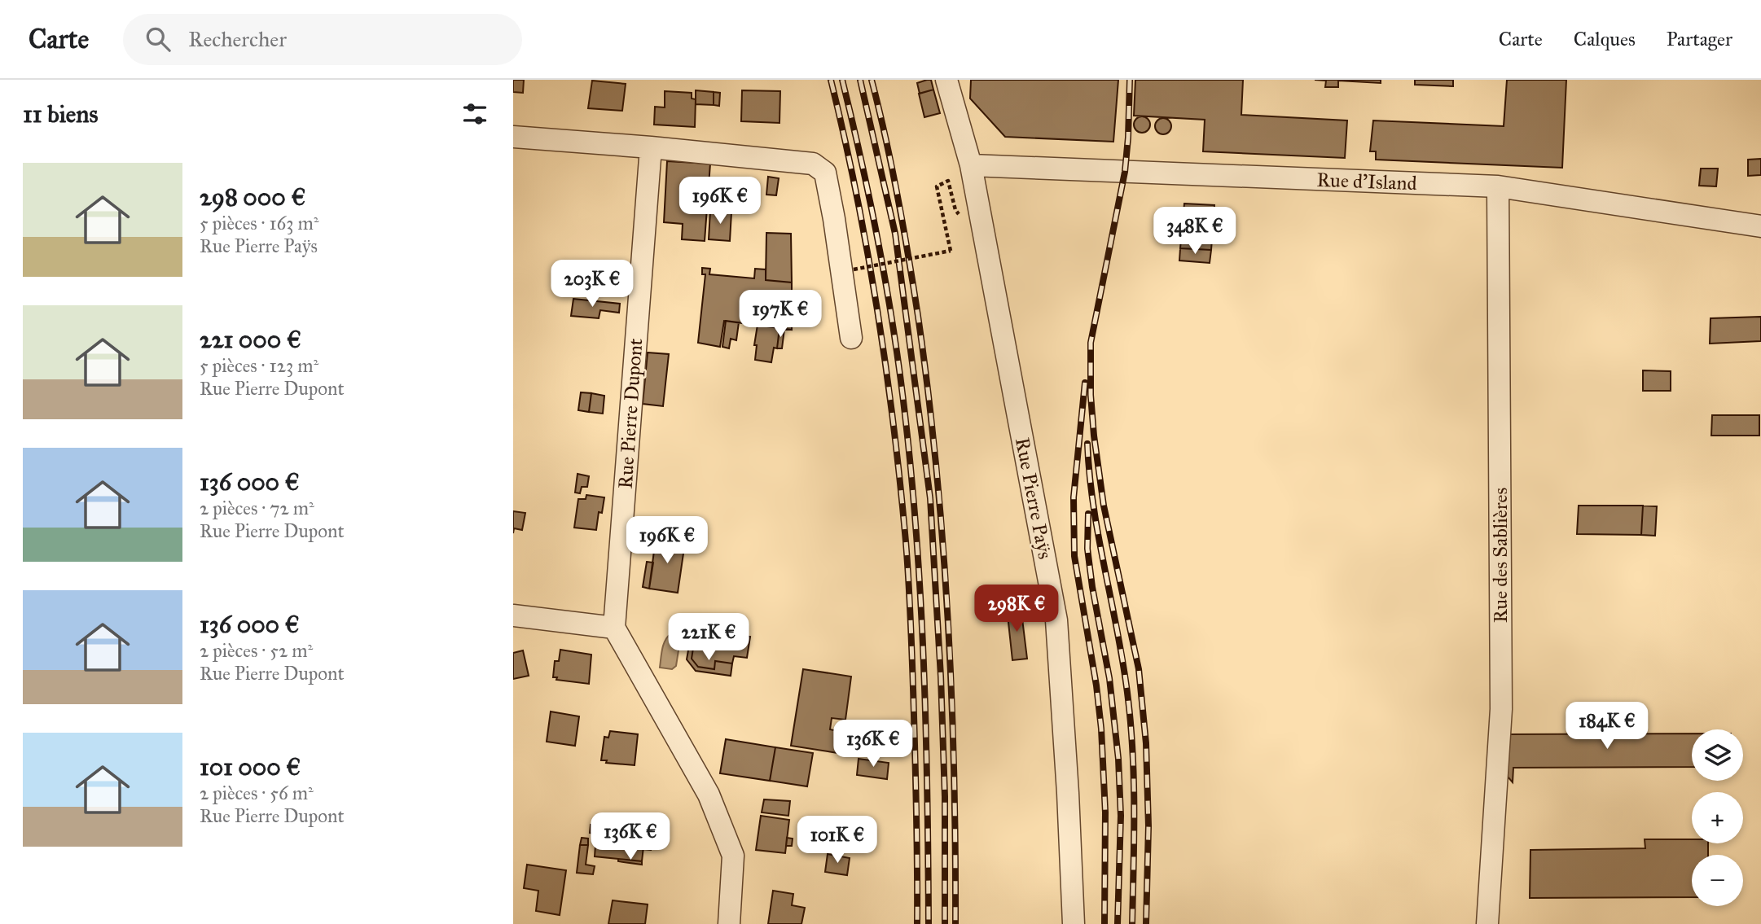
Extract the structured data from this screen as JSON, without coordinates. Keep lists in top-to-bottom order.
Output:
{
  "streets": {
    "street": [
      "Rue d'Island",
      "Rue Pierre Dupont",
      "Rue Pierre Paÿs",
      "Rue des Sablières"
    ]
  },
  "crossings": [
    ["Rue d'Island", "Rue Pierre Paÿs"],
    ["Rue d'Island", "Rue des Sablières"]
  ],
  "page": {
    "header": "Carte",
    "search": "Rechercher",
    "nav": ["Carte", "Calques", "Partager"],
    "heading": "11 biens",
    "list": [
      {
        "name": "298 000 €",
        "note": "5 pièces · 163 m² · Rue Pierre Paÿs"
      },
      {
        "name": "221 000 €",
        "note": "5 pièces · 123 m² · Rue Pierre Dupont"
      },
      {
        "name": "136 000 €",
        "note": "2 pièces · 72 m² · Rue Pierre Dupont"
      },
      {
        "name": "136 000 €",
        "note": "2 pièces · 52 m² · Rue Pierre Dupont"
      },
      {
        "name": "101 000 €",
        "note": "2 pièces · 56 m² · Rue Pierre Dupont"
      }
    ],
    "price": [
      "196K €",
      "348K €",
      "203K €",
      "197K €",
      "196K €",
      "298K €",
      "221K €",
      "184K €",
      "136K €",
      "136K €",
      "101K €"
    ],
    "map_buttons": ["+", "−"]
  }
}
